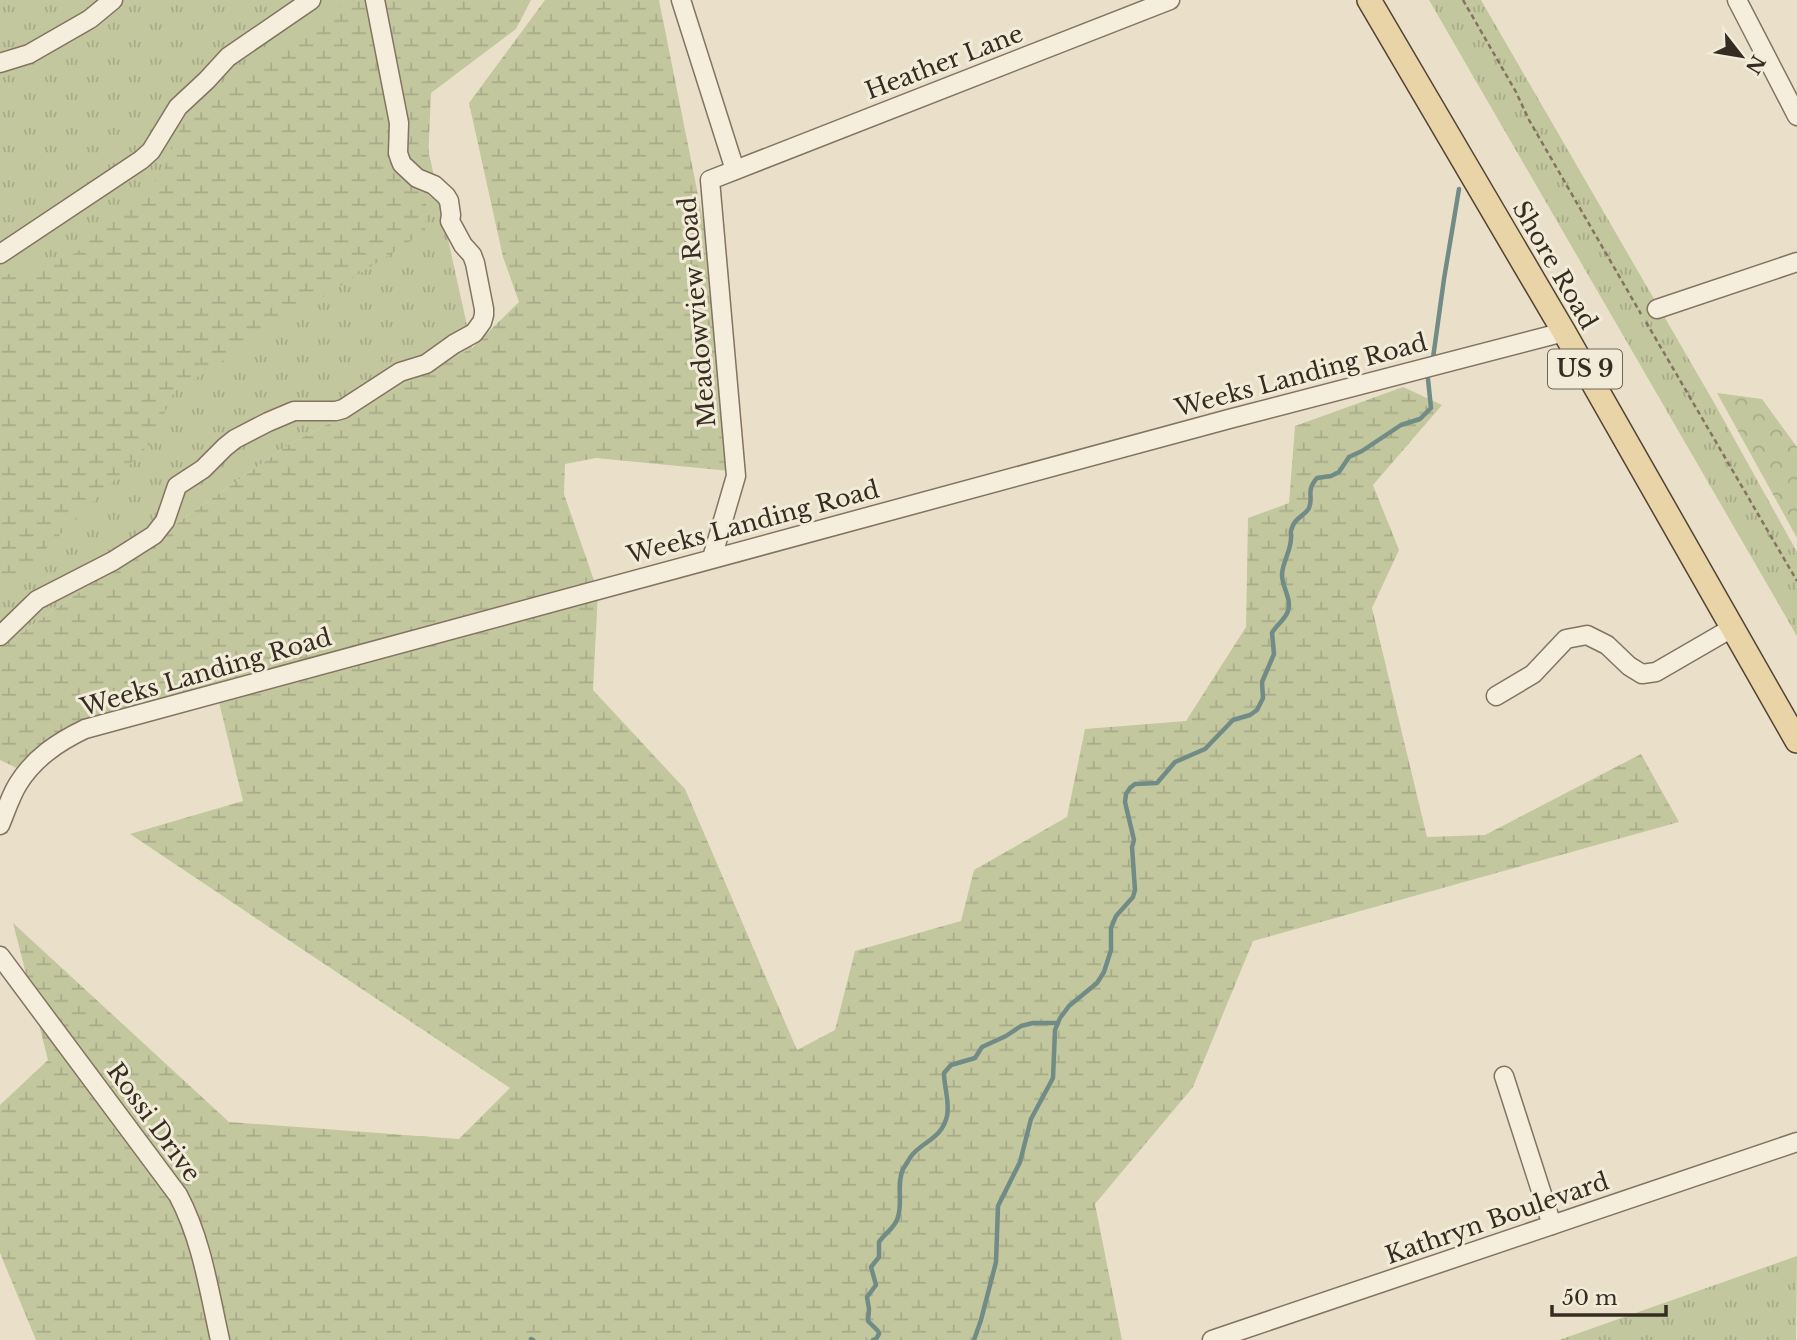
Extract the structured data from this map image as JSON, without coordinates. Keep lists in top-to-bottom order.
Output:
{
  "streets": {
    "main road": ["Shore Road", "US 9"],
    "street": [
      "Heather Lane",
      "Meadowview Road",
      "Weeks Landing Road",
      "Rossi Drive",
      "Kathryn Boulevard"
    ]
  },
  "crossings": [
    ["Heather Lane", "Meadowview Road"],
    ["Shore Road", "Weeks Landing Road"],
    ["Meadowview Road", "Weeks Landing Road"]
  ],
  "scale_bar": "50 m",
  "north": "bottom right"
}
